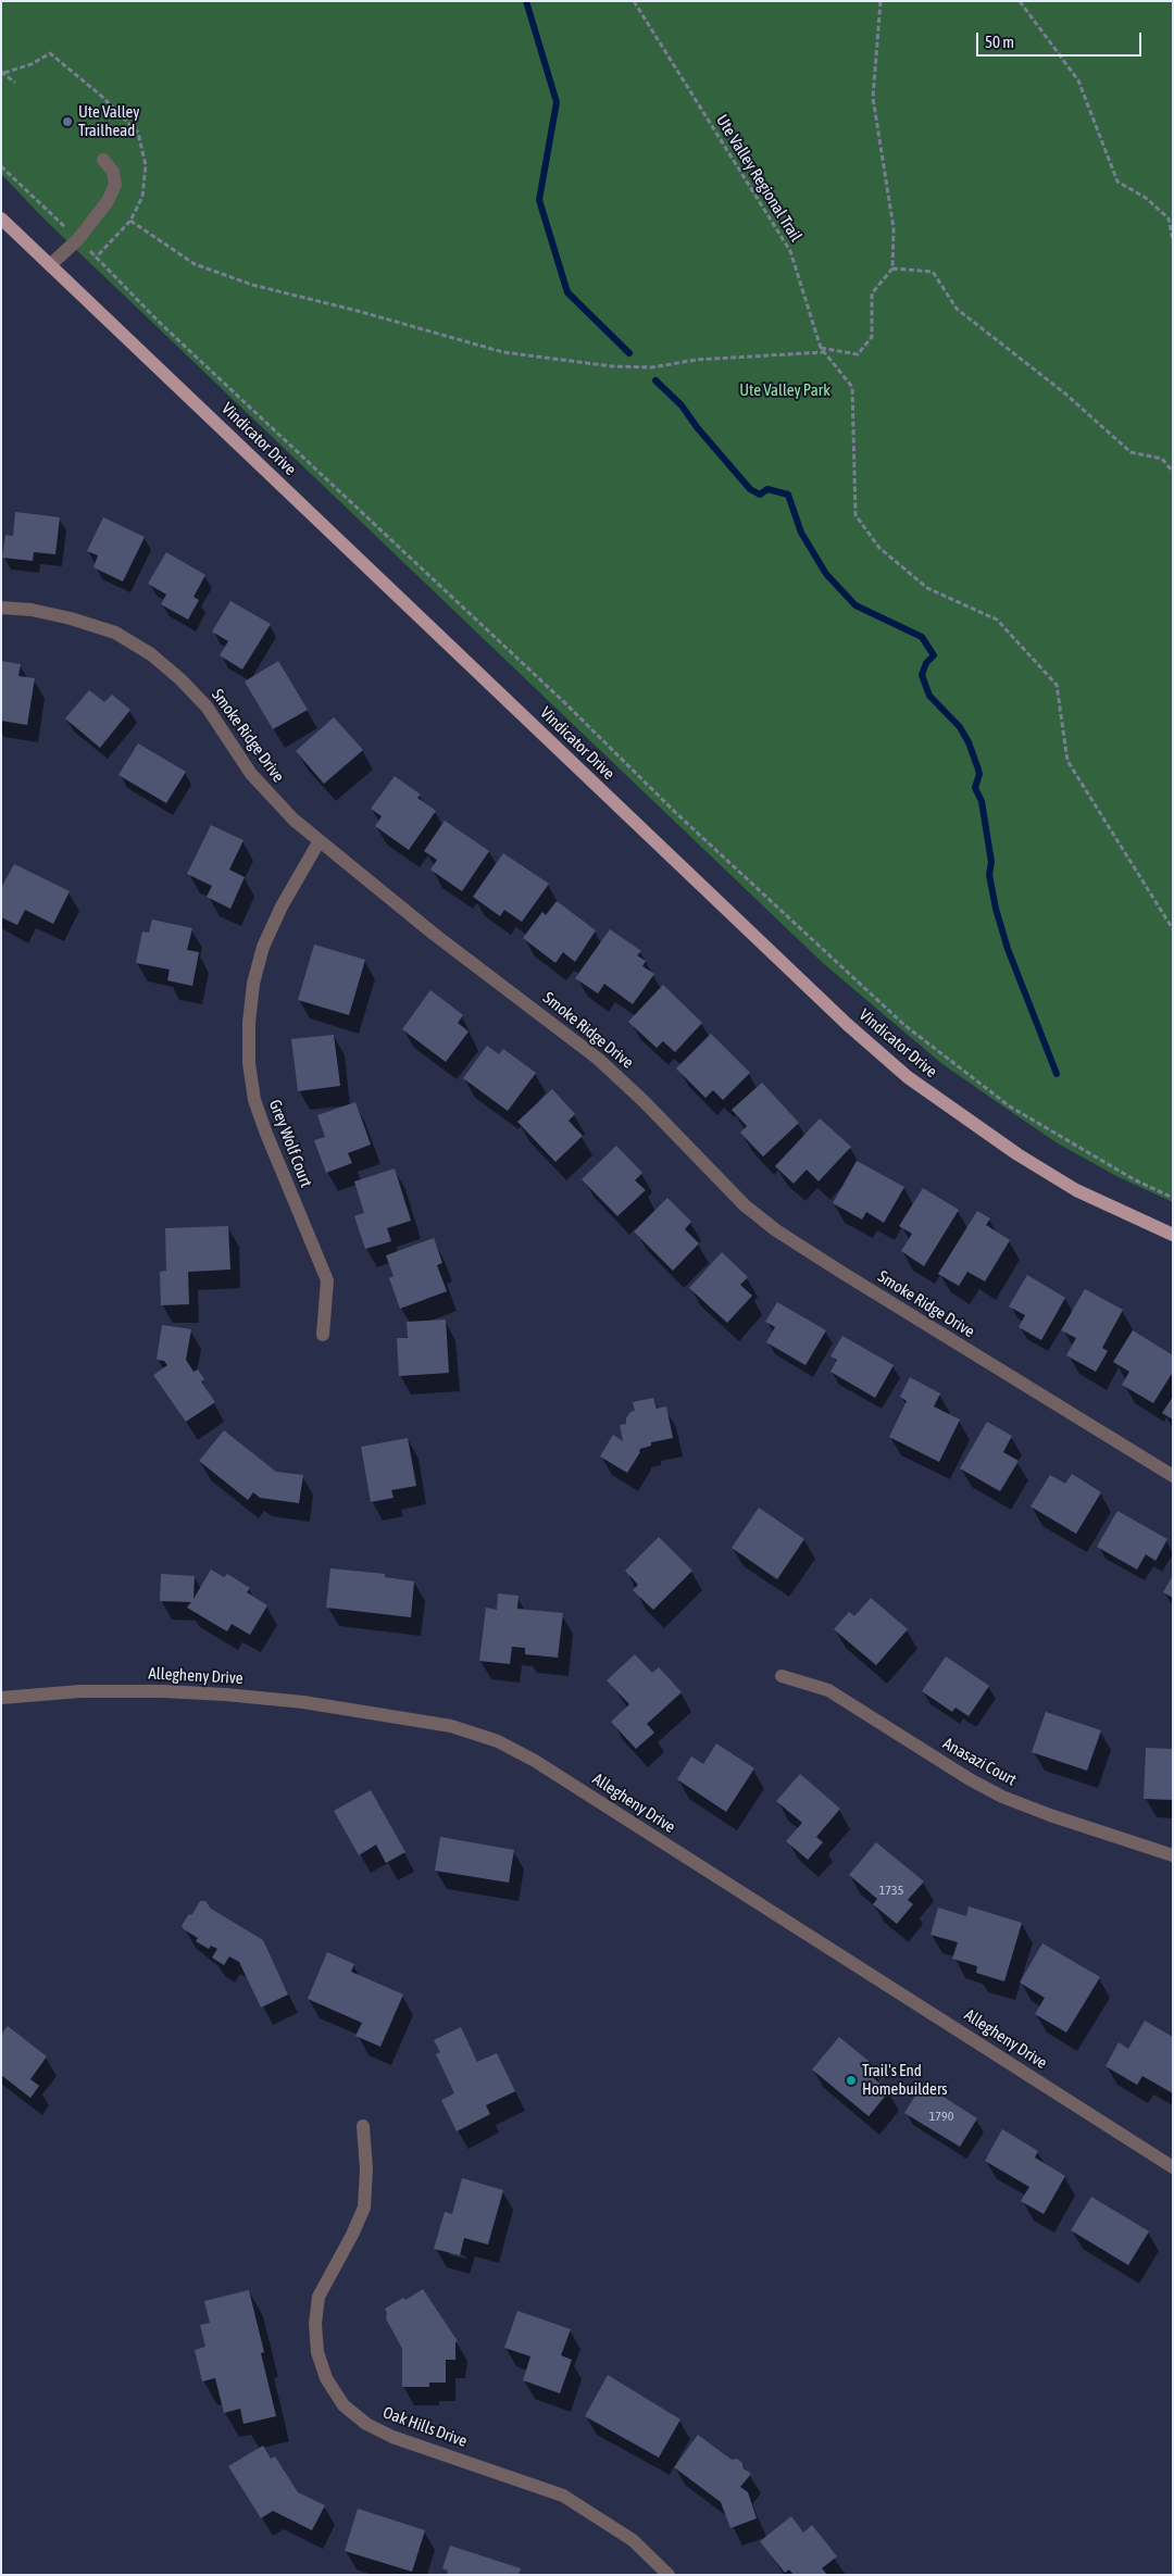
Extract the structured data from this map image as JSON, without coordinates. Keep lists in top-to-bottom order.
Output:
{
  "streets": {
    "main road": ["Vindicator Drive"],
    "street": [
      "Smoke Ridge Drive",
      "Grey Wolf Court",
      "Allegheny Drive",
      "Anasazi Court",
      "Oak Hills Drive"
    ],
    "path": ["Ute Valley Regional Trail"]
  },
  "crossings": [
    ["Smoke Ridge Drive", "Grey Wolf Court"]
  ],
  "parks": ["Ute Valley Park"],
  "places": ["Ute Valley Trailhead", "Trail's End Homebuilders"],
  "house_numbers": ["1735", "1790"],
  "scale_bar": "50 m"
}
